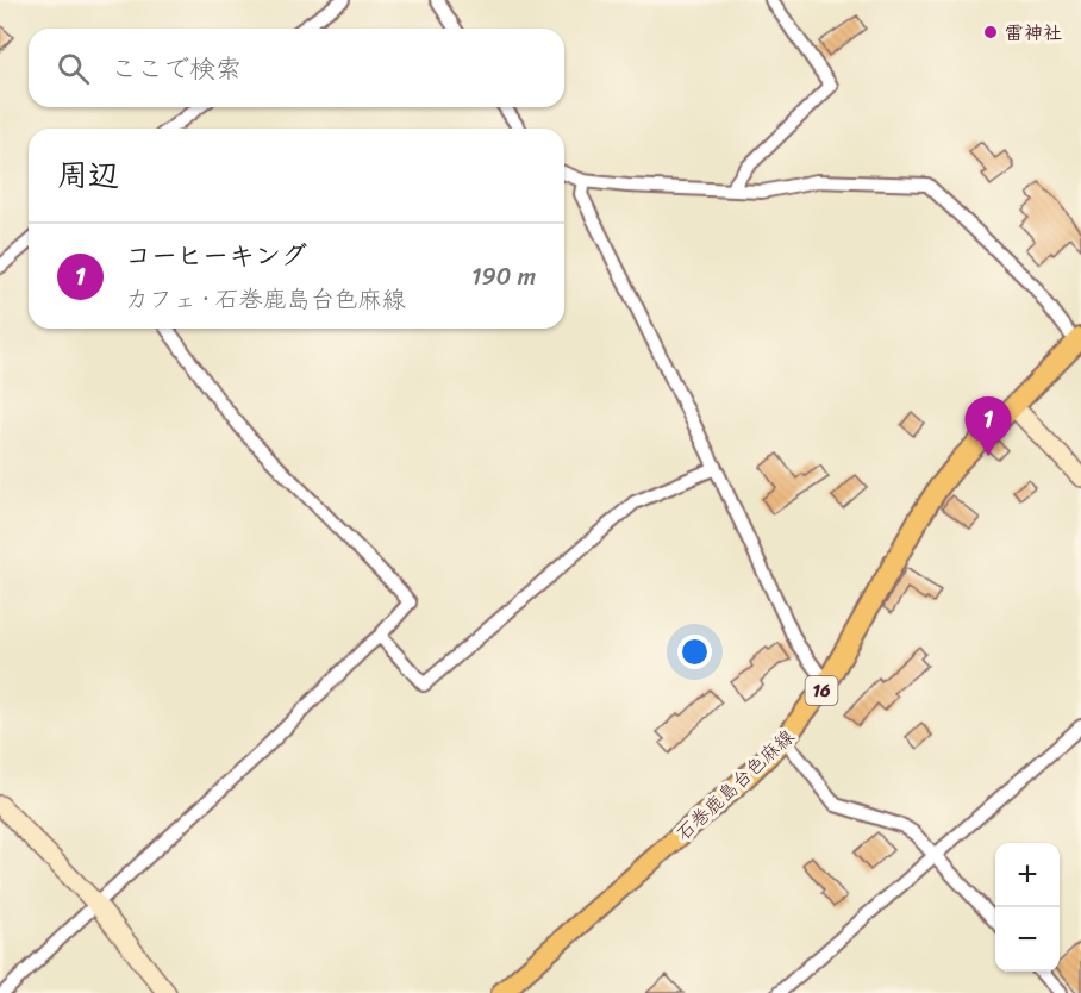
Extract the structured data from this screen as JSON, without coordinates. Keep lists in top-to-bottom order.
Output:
{
  "streets": {
    "main road": ["16", "石巻鹿島台色麻線"]
  },
  "places": ["雷神社"],
  "page": {
    "search": "ここで検索",
    "heading": "周辺",
    "list": [
      {
        "mark": "1",
        "name": "コーヒーキング",
        "note": "カフェ · 石巻鹿島台色麻線",
        "value": "190 m"
      }
    ],
    "pins": "1",
    "map_buttons": ["+", "−"]
  }
}
